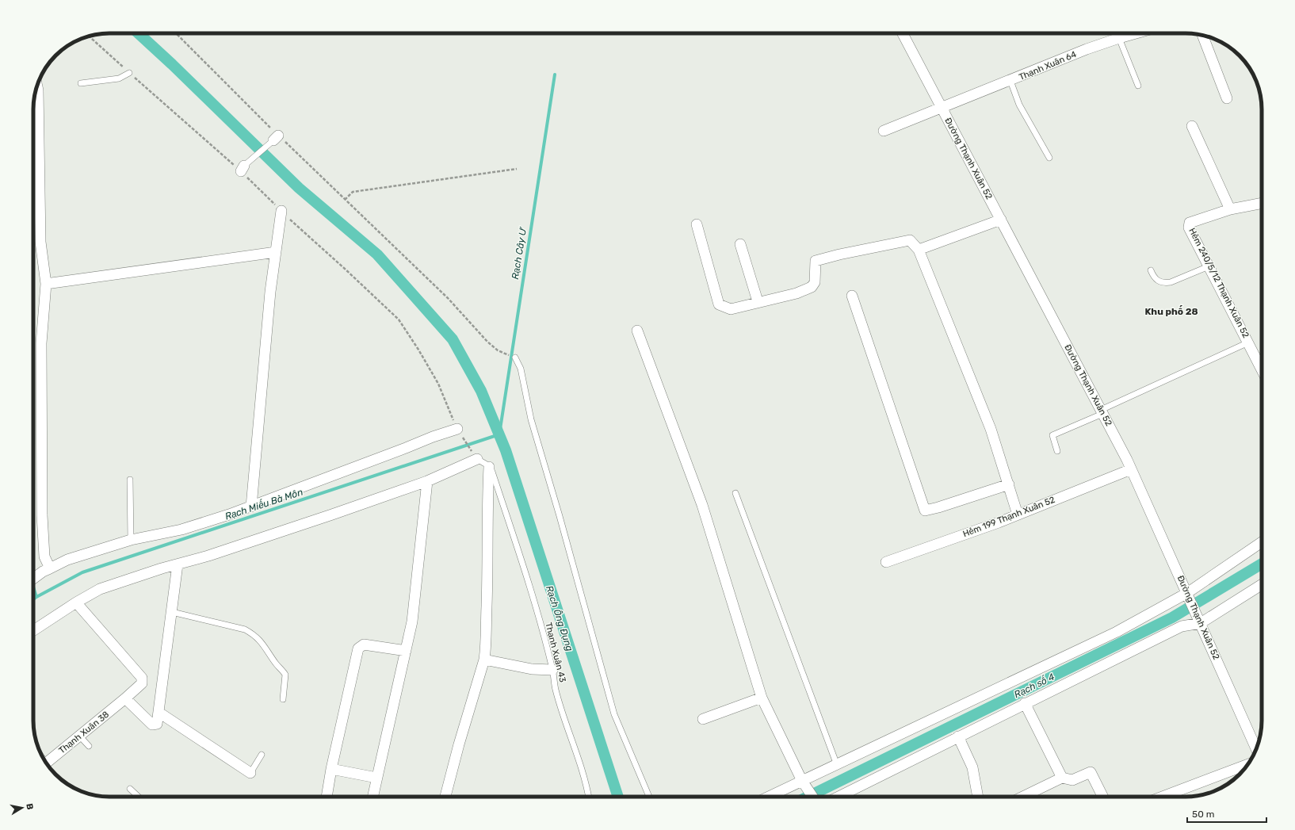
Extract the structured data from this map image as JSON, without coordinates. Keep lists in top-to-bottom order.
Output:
{
  "streets": {
    "street": [
      "Thạnh Xuân 64",
      "Đường Thạnh Xuân 52",
      "Hẻm 240/5/12 Thạnh Xuân 52",
      "Hẻm 199 Thạnh Xuân 52",
      "Thạnh Xuân 38"
    ],
    "lane": ["Thạnh Xuân 43"]
  },
  "crossings": [
    ["Thạnh Xuân 64", "Đường Thạnh Xuân 52"],
    ["Đường Thạnh Xuân 52", "Hẻm 199 Thạnh Xuân 52"]
  ],
  "districts": ["Khu phố 28"],
  "water": [
    "Rạch Cây Ư",
    "Rạch Miếu Bà Môn",
    "Rạch Ông Đụng",
    "Rạch số 4"
  ],
  "scale_bar": "50 m",
  "north": "right"
}
